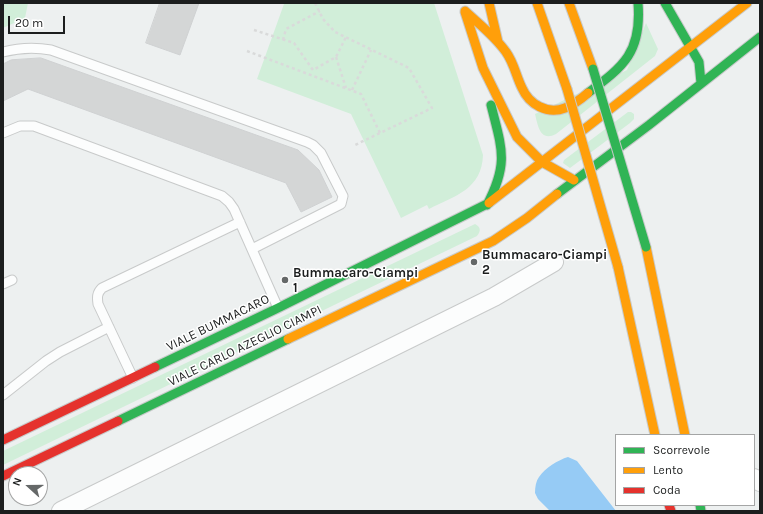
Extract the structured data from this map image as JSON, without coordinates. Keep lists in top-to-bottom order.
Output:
{
  "streets": {
    "main road": ["VIALE BUMMACARO", "VIALE CARLO AZEGLIO CIAMPI"]
  },
  "places": ["Bummacaro-Ciampi 2", "Bummacaro-Ciampi 1"],
  "legend": ["Scorrevole", "Lento", "Coda"],
  "scale_bar": "20 m",
  "north": "left"
}
